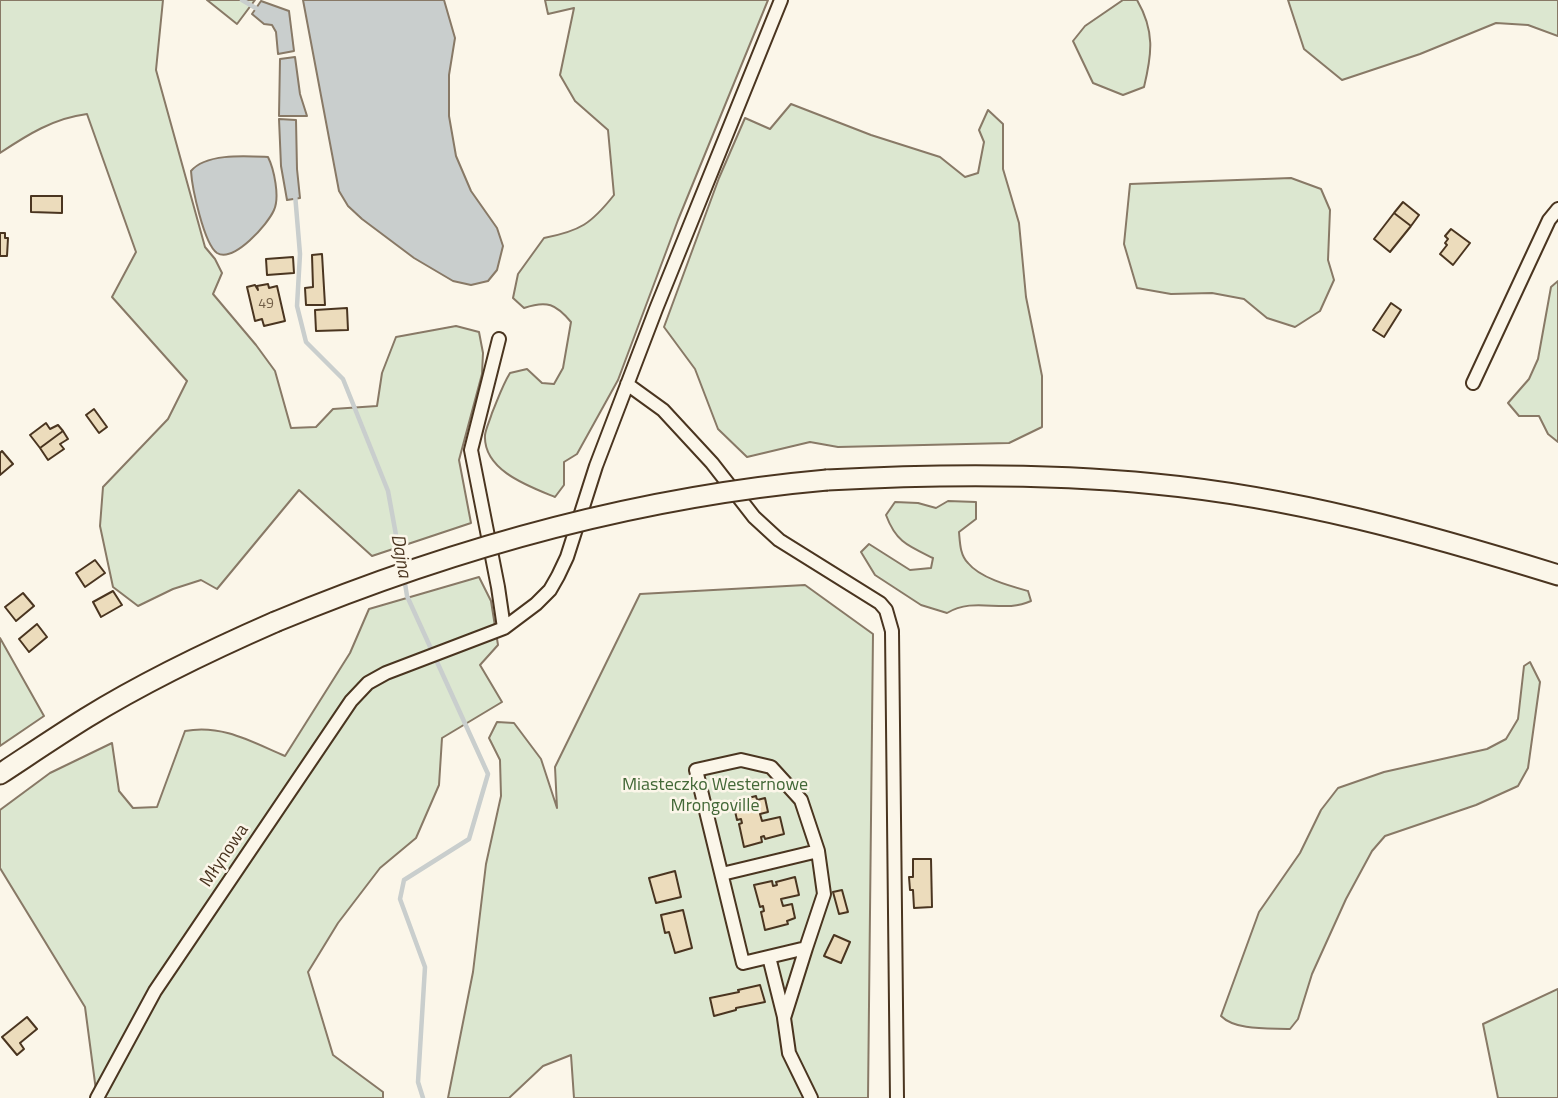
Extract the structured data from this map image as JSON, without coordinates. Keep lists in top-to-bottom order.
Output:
{
  "streets": {
    "street": ["Młynowa"]
  },
  "water": ["Dajna"],
  "parks": ["Miasteczko Westernowe Mrongoville"],
  "house_numbers": ["49"]
}
